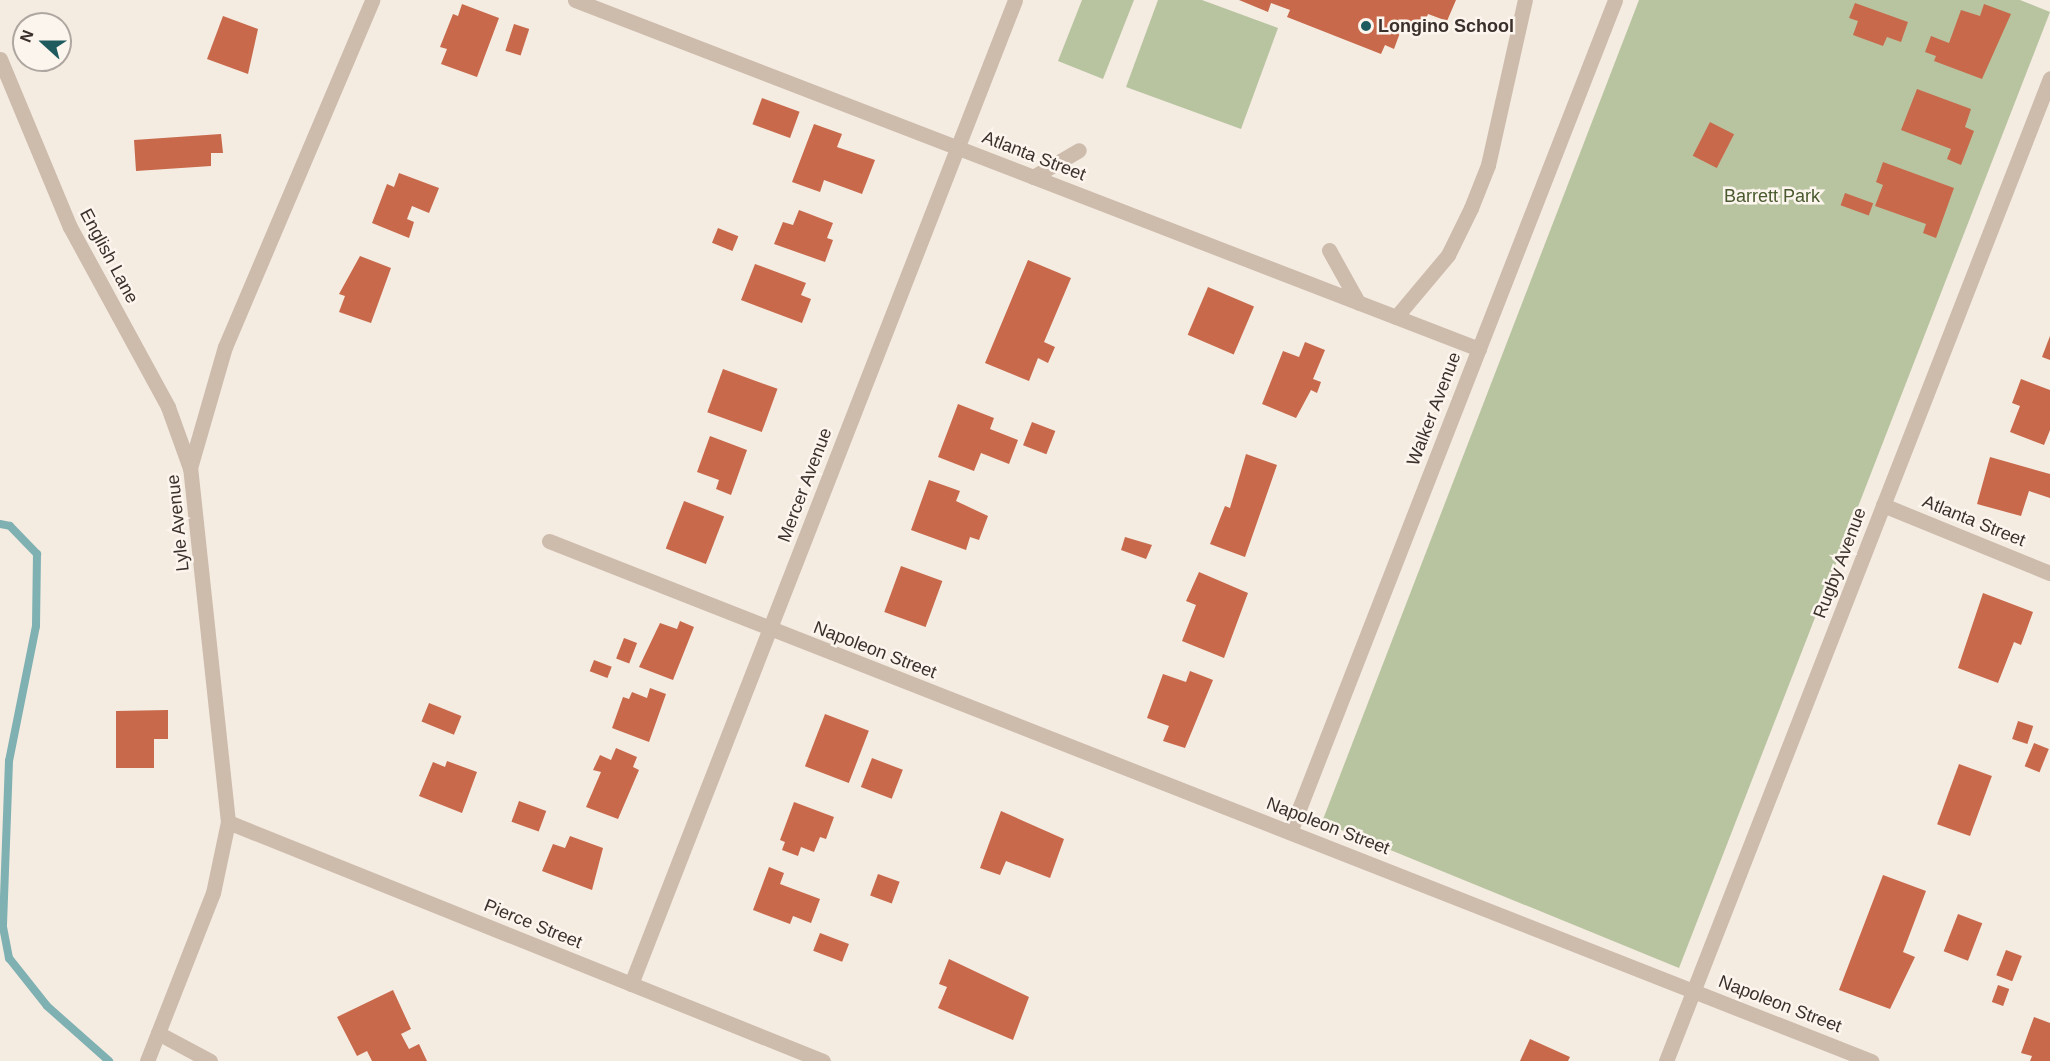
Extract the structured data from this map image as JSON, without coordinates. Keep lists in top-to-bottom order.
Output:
{
  "streets": {
    "street": [
      "Atlanta Street",
      "English Lane",
      "Walker Avenue",
      "Mercer Avenue",
      "Lyle Avenue",
      "Rugby Avenue",
      "Napoleon Street",
      "Pierce Street"
    ]
  },
  "crossings": [
    ["Atlanta Street", "Walker Avenue"],
    ["Atlanta Street", "Mercer Avenue"],
    ["Atlanta Street", "Rugby Avenue"],
    ["English Lane", "Lyle Avenue"],
    ["Walker Avenue", "Napoleon Street"],
    ["Mercer Avenue", "Napoleon Street"],
    ["Mercer Avenue", "Pierce Street"],
    ["Lyle Avenue", "Pierce Street"],
    ["Rugby Avenue", "Napoleon Street"]
  ],
  "parks": ["Barrett Park"],
  "places": ["Longino School"],
  "north": "left"
}
